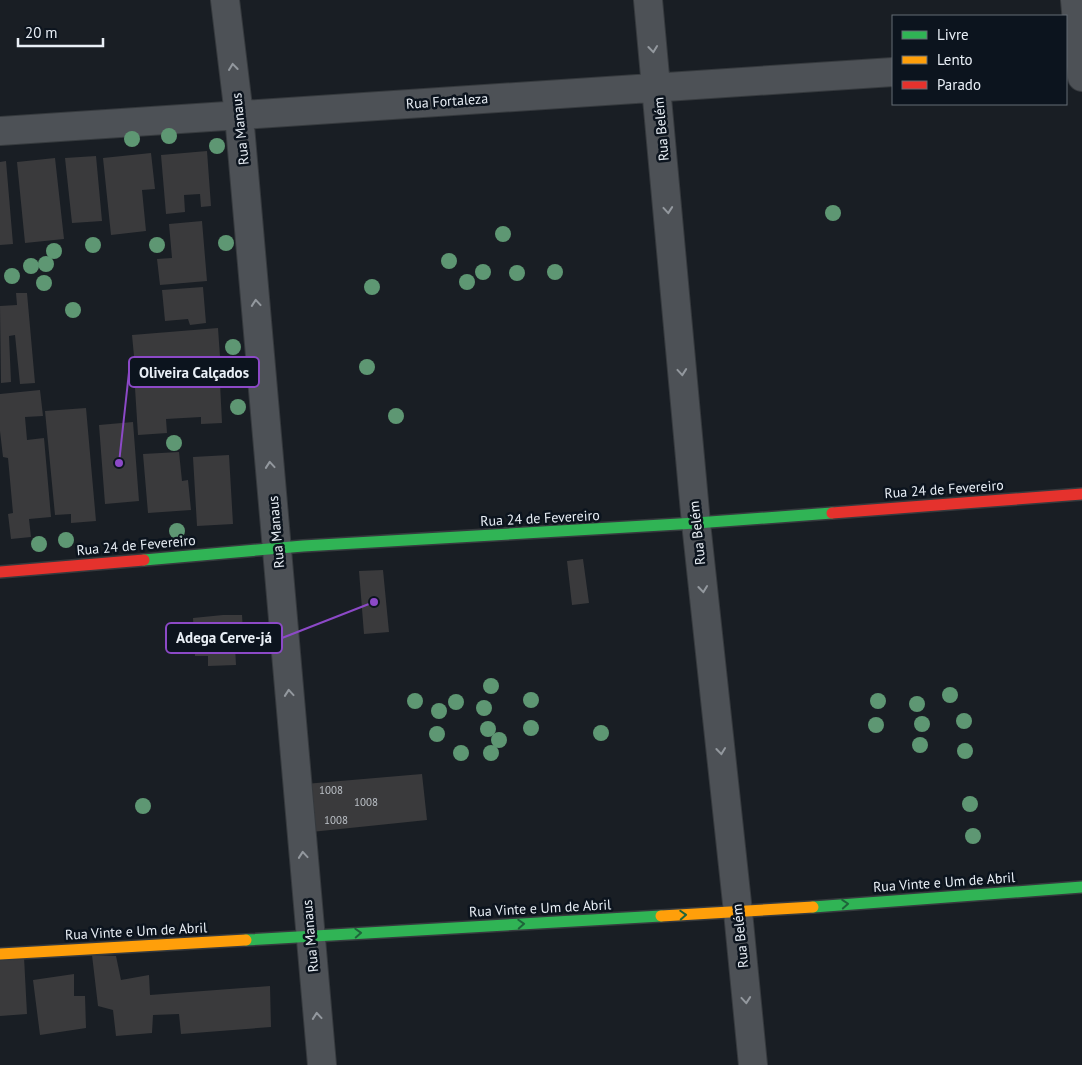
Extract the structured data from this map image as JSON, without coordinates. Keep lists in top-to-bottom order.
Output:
{
  "streets": {
    "main road": ["Rua 24 de Fevereiro", "Rua Vinte e Um de Abril"],
    "street": ["Rua Fortaleza", "Rua Manaus", "Rua Belém"]
  },
  "crossings": [
    ["Rua Fortaleza", "Rua Manaus"],
    ["Rua Fortaleza", "Rua Belém"],
    ["Rua Manaus", "Rua 24 de Fevereiro"],
    ["Rua Manaus", "Rua Vinte e Um de Abril"],
    ["Rua Belém", "Rua 24 de Fevereiro"],
    ["Rua Belém", "Rua Vinte e Um de Abril"]
  ],
  "one_way": ["Rua Manaus", "Rua Belém", "Rua Vinte e Um de Abril"],
  "places": ["Oliveira Calçados", "Adega Cerve-já"],
  "house_numbers": ["1008", "1008", "1008"],
  "legend": ["Livre", "Lento", "Parado"],
  "scale_bar": "20 m"
}
